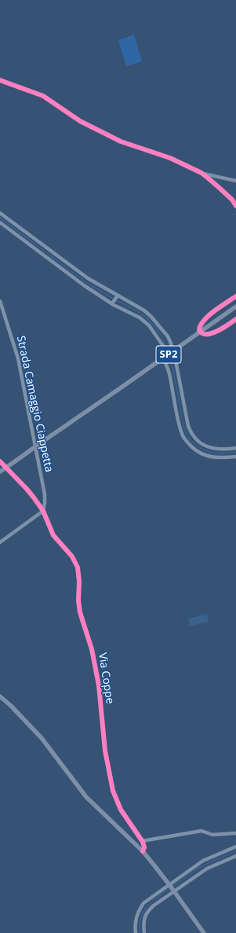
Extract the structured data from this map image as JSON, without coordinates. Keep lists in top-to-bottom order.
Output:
{
  "streets": {
    "main road": ["SP2"],
    "street": ["Strada Camaggio Ciappetta", "Via Coppe"]
  },
  "crossings": [
    ["Strada Camaggio Ciappetta", "Via Coppe"]
  ]
}
